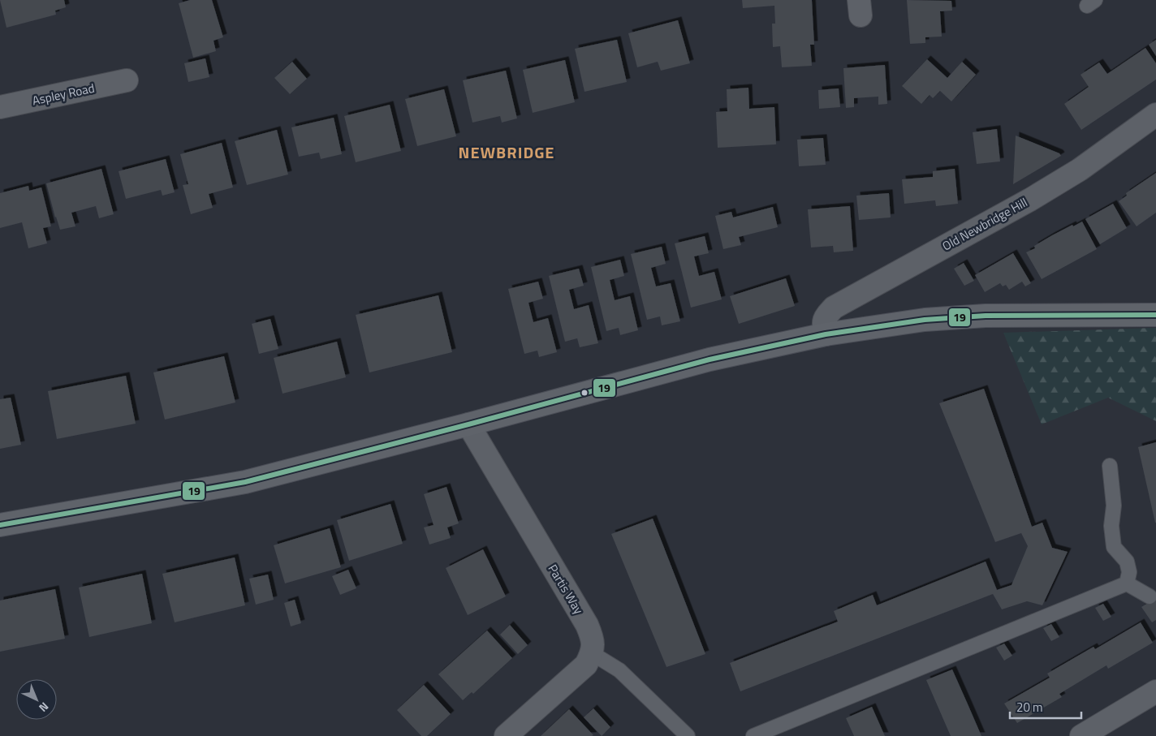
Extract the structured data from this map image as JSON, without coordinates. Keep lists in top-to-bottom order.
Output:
{
  "streets": {
    "street": ["Aspley Road", "Old Newbridge Hill", "Partis Way"]
  },
  "districts": ["NEWBRIDGE"],
  "lines": ["transit line 19"],
  "scale_bar": "20 m",
  "north": "bottom right"
}
